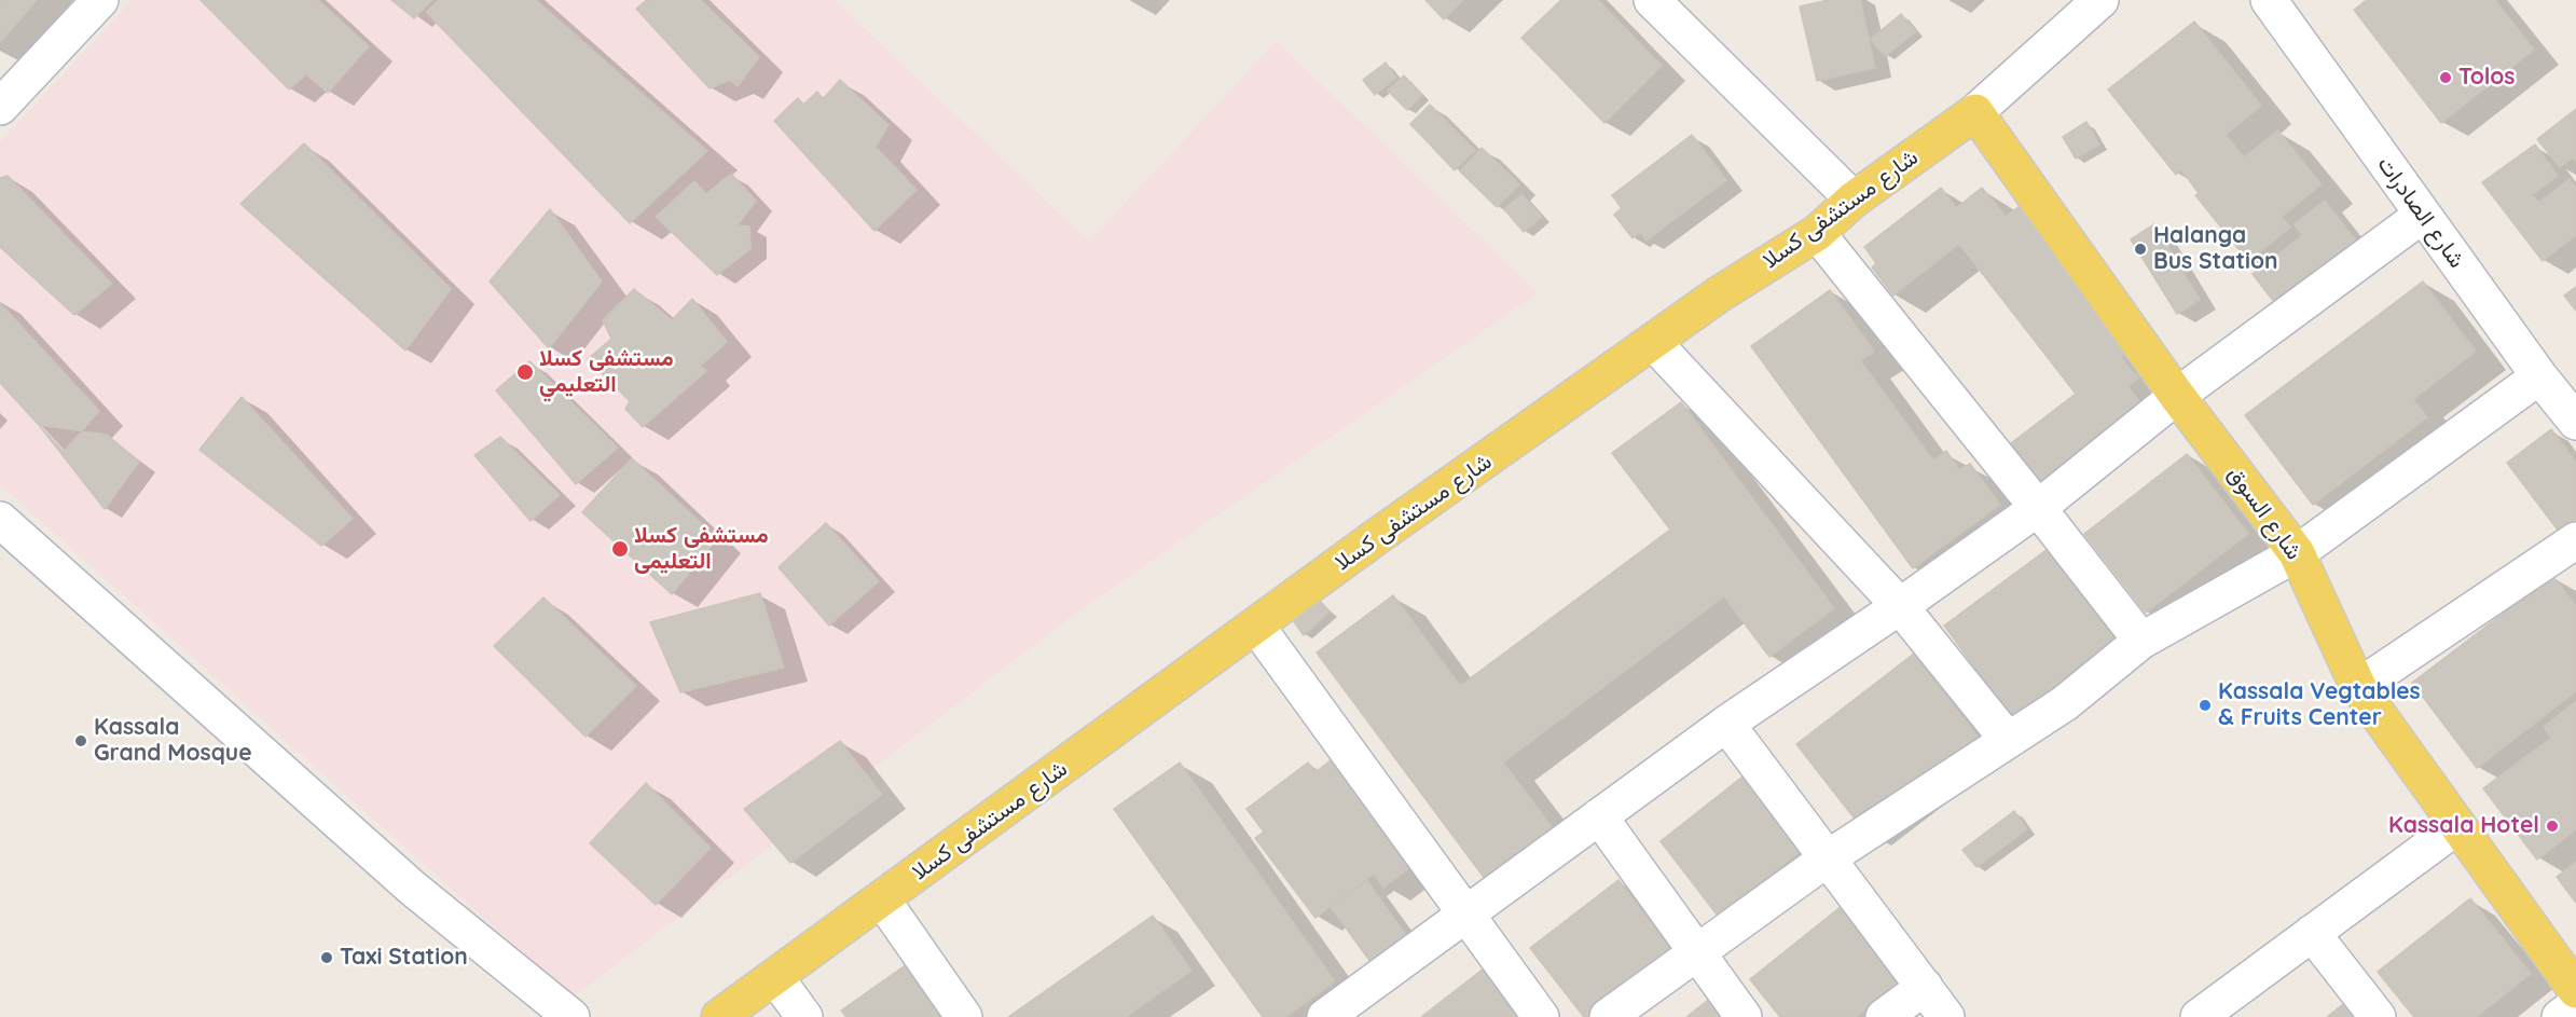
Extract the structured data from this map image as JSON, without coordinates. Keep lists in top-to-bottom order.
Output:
{
  "streets": {
    "main road": ["شارع مستشفى كسلا", "شارع السوق"],
    "street": ["شارع الصادرات"]
  },
  "crossings": [
    ["شارع مستشفى كسلا", "شارع السوق"]
  ],
  "places": [
    "Tolos",
    "Halanga Bus Station",
    "مستشفى كسلا التعليمي",
    "مستشفى كسلا التعليمى",
    "Kassala Vegtables & Fruits Center",
    "Kassala Grand Mosque",
    "Kassala Hotel",
    "Taxi Station"
  ]
}
